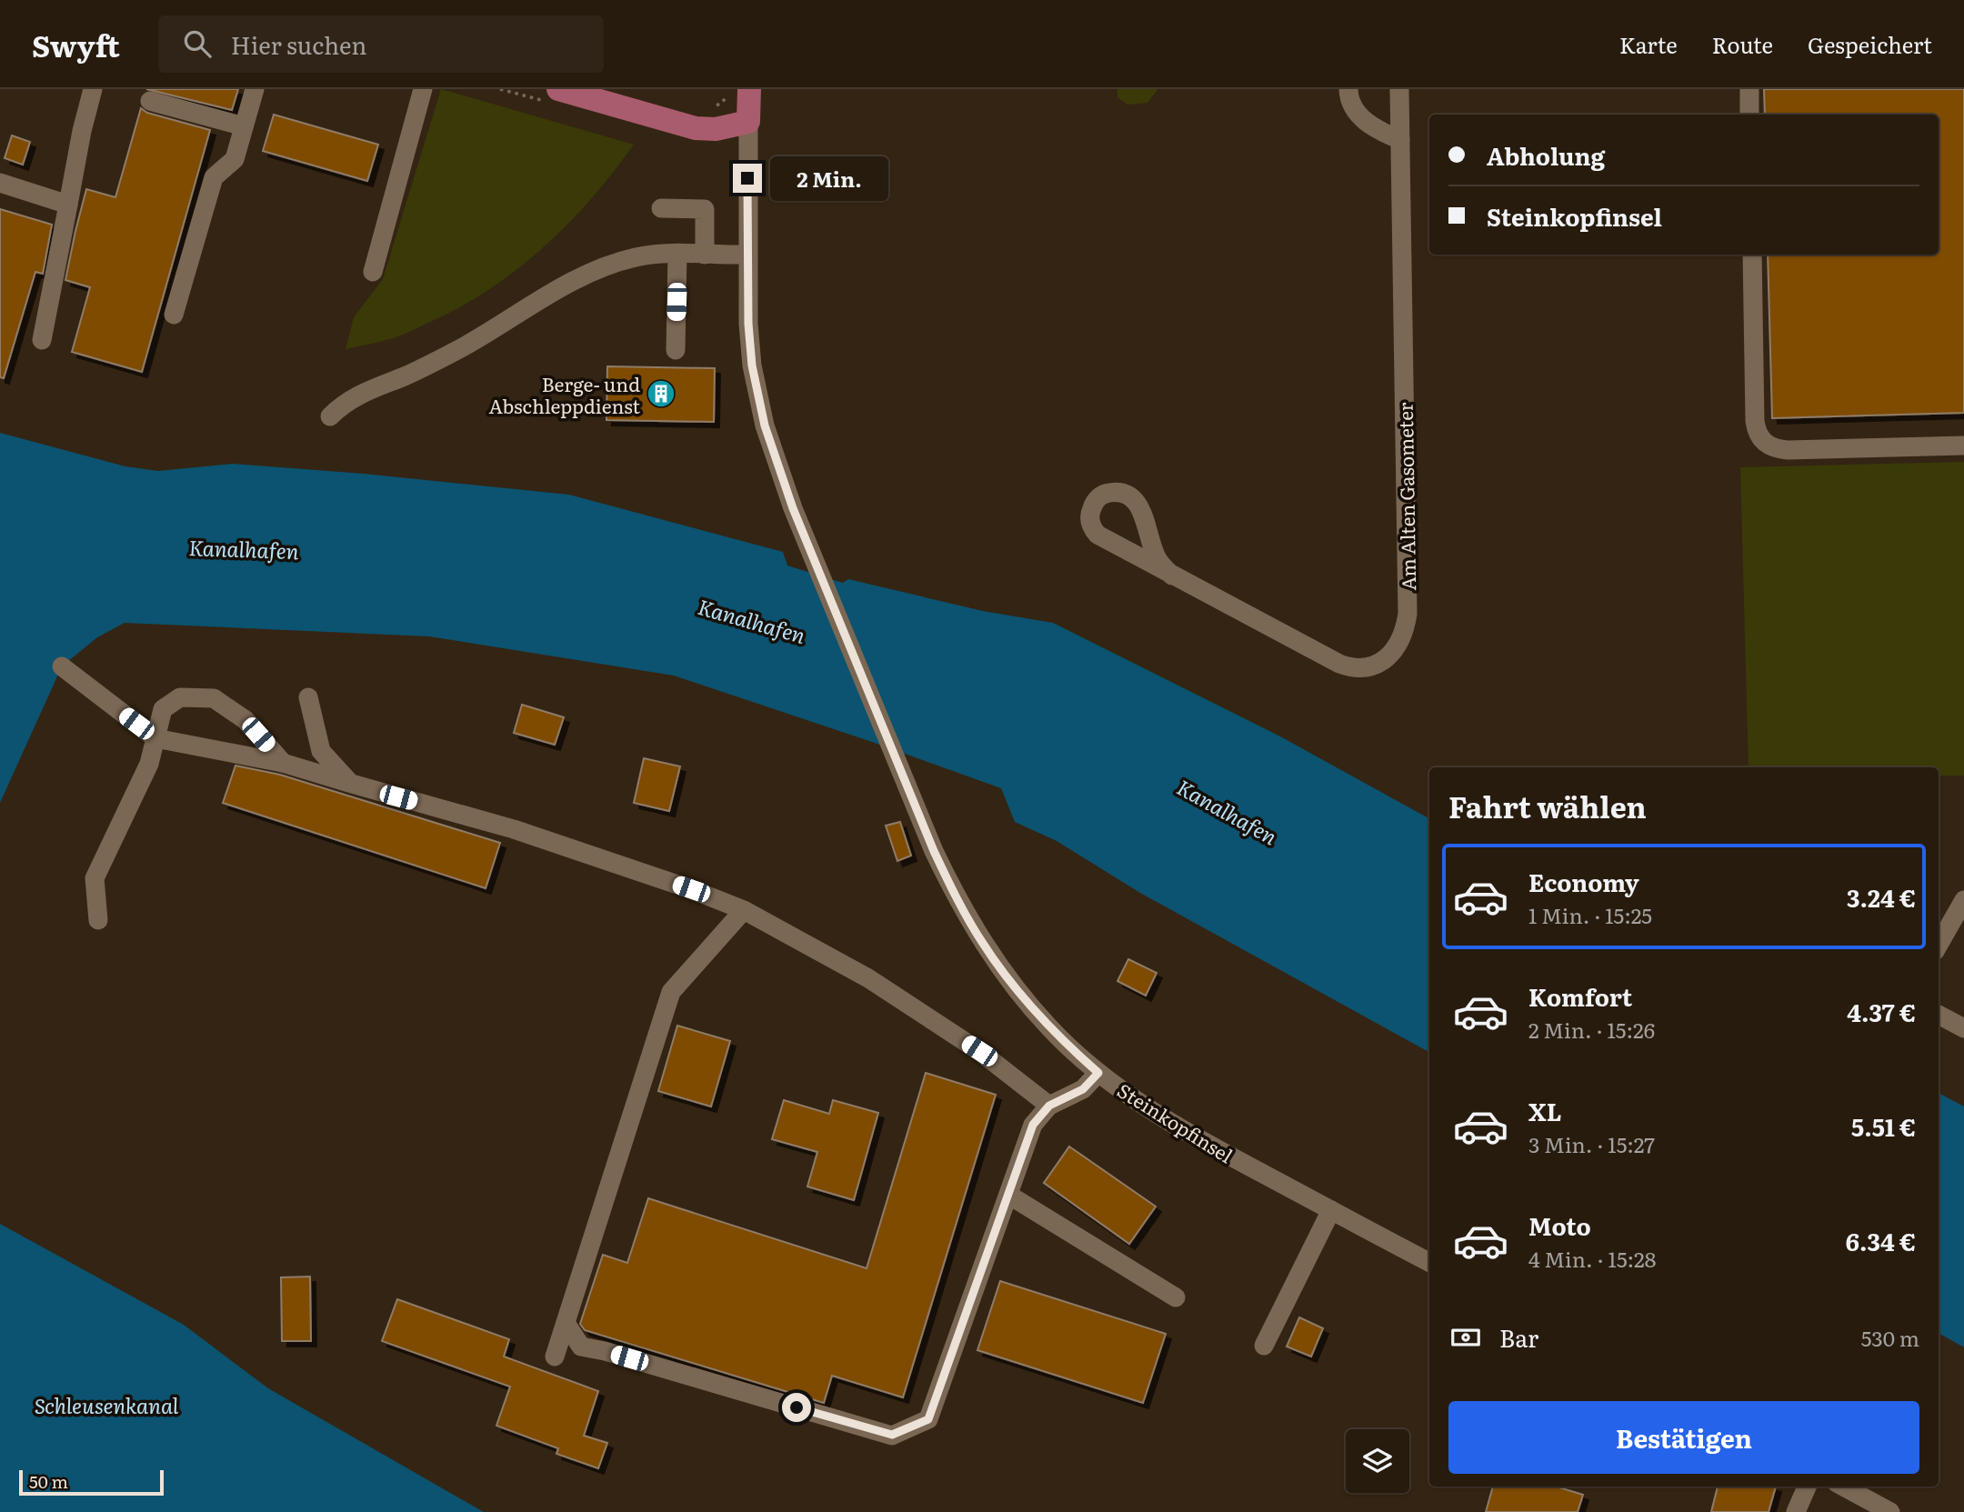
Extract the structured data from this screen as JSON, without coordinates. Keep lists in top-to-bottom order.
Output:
{
  "streets": {
    "street": ["Am Alten Gasometer", "Steinkopfinsel"]
  },
  "water": ["Kanalhafen", "Schleusenkanal"],
  "places": {
    "building": ["Berge- und Abschleppdienst"]
  },
  "scale_bar": "50 m",
  "page": {
    "header": "Swyft",
    "search": "Hier suchen",
    "nav": ["Karte", "Route", "Gespeichert"],
    "banner": ["Abholung", "Steinkopfinsel"],
    "bubble": "2 Min.",
    "heading": "Fahrt wählen",
    "list": [
      {
        "name": "Economy",
        "note": "1 Min. · 15:25",
        "value": "3.24 €"
      },
      {
        "name": "Komfort",
        "note": "2 Min. · 15:26",
        "value": "4.37 €"
      },
      {
        "name": "XL",
        "note": "3 Min. · 15:27",
        "value": "5.51 €"
      },
      {
        "name": "Moto",
        "note": "4 Min. · 15:28",
        "value": "6.34 €"
      }
    ],
    "pay": ["Bar", "530 m"],
    "buttons": "Bestätigen",
    "scale": "50 m"
  }
}
